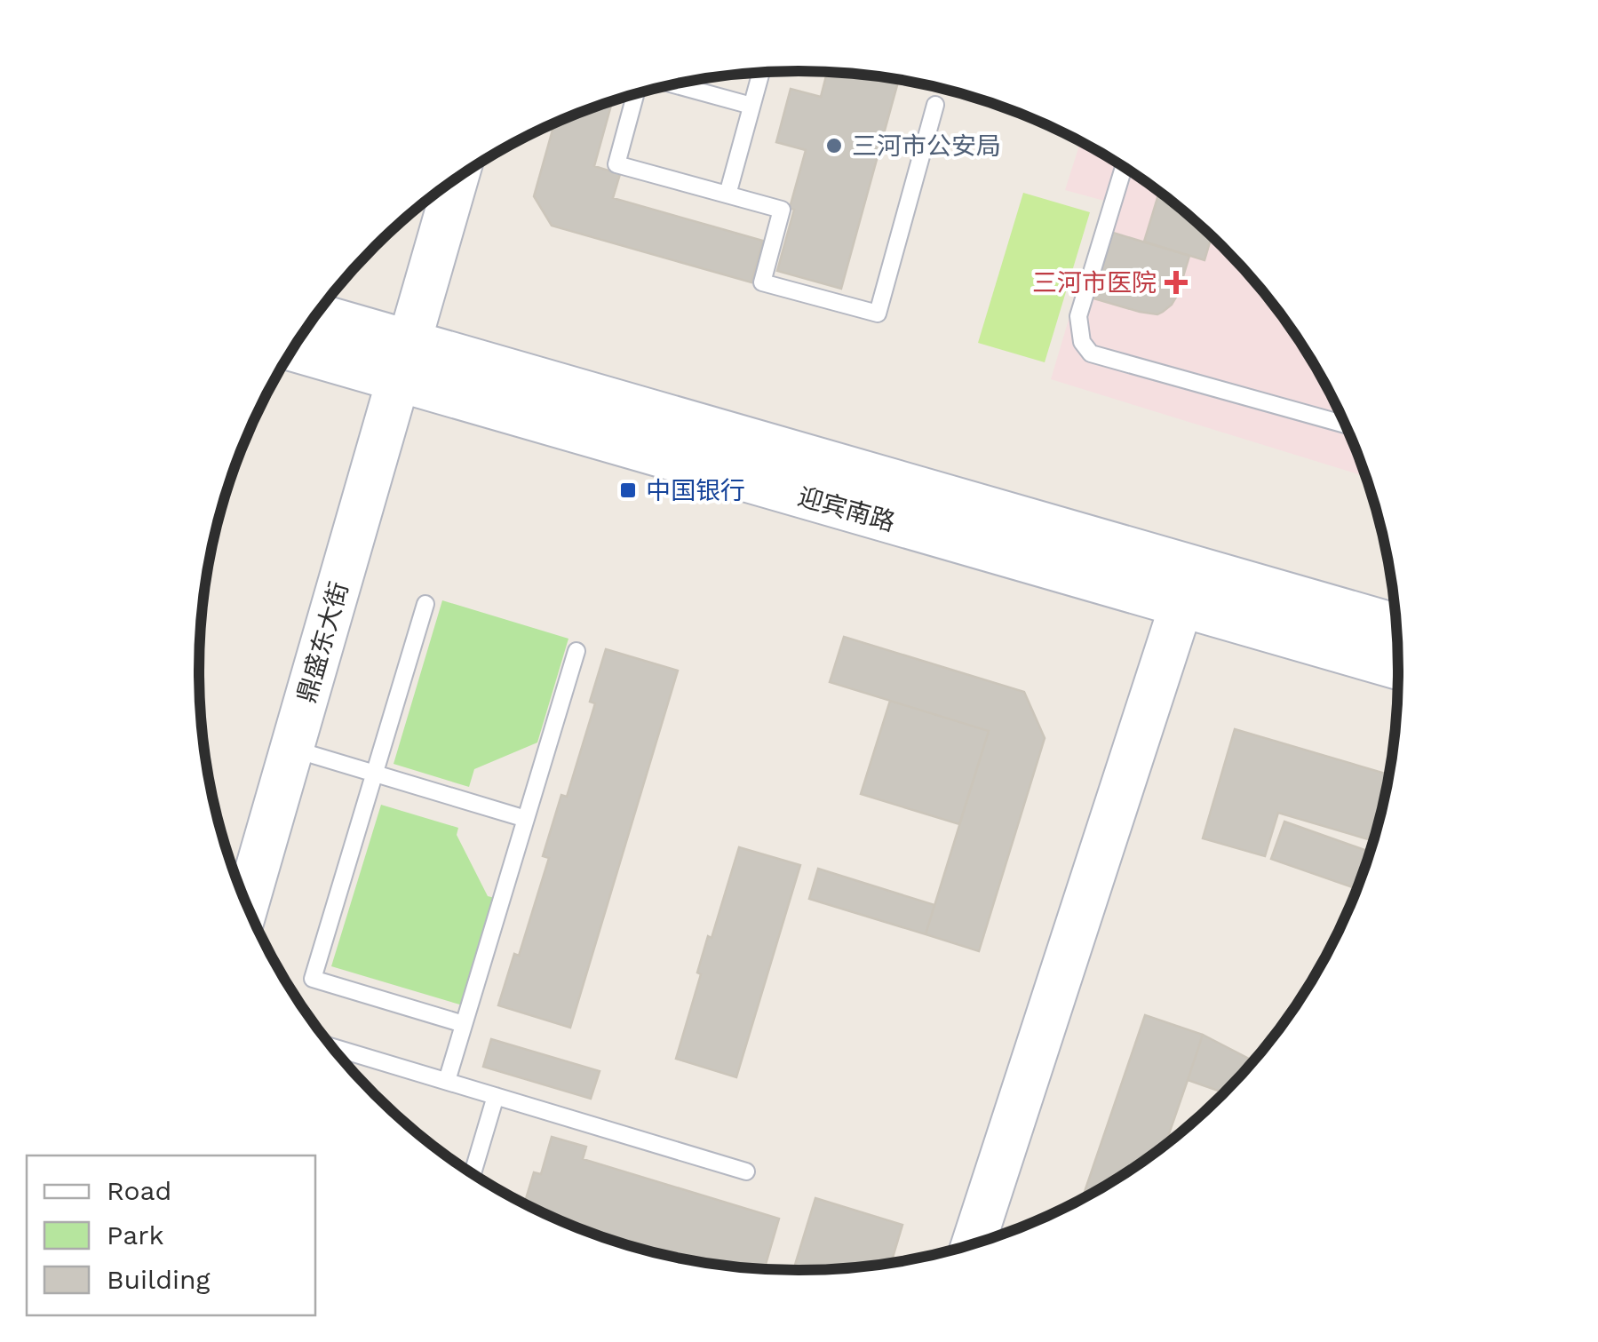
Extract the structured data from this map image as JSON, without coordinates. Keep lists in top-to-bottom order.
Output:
{
  "streets": {
    "main road": ["迎宾南路", "鼎盛东大街"]
  },
  "crossings": [
    ["迎宾南路", "鼎盛东大街"]
  ],
  "places": {
    "other": ["三河市公安局"],
    "health": ["三河市医院"],
    "transit": ["中国银行"]
  },
  "legend": ["Road", "Park", "Building"]
}
